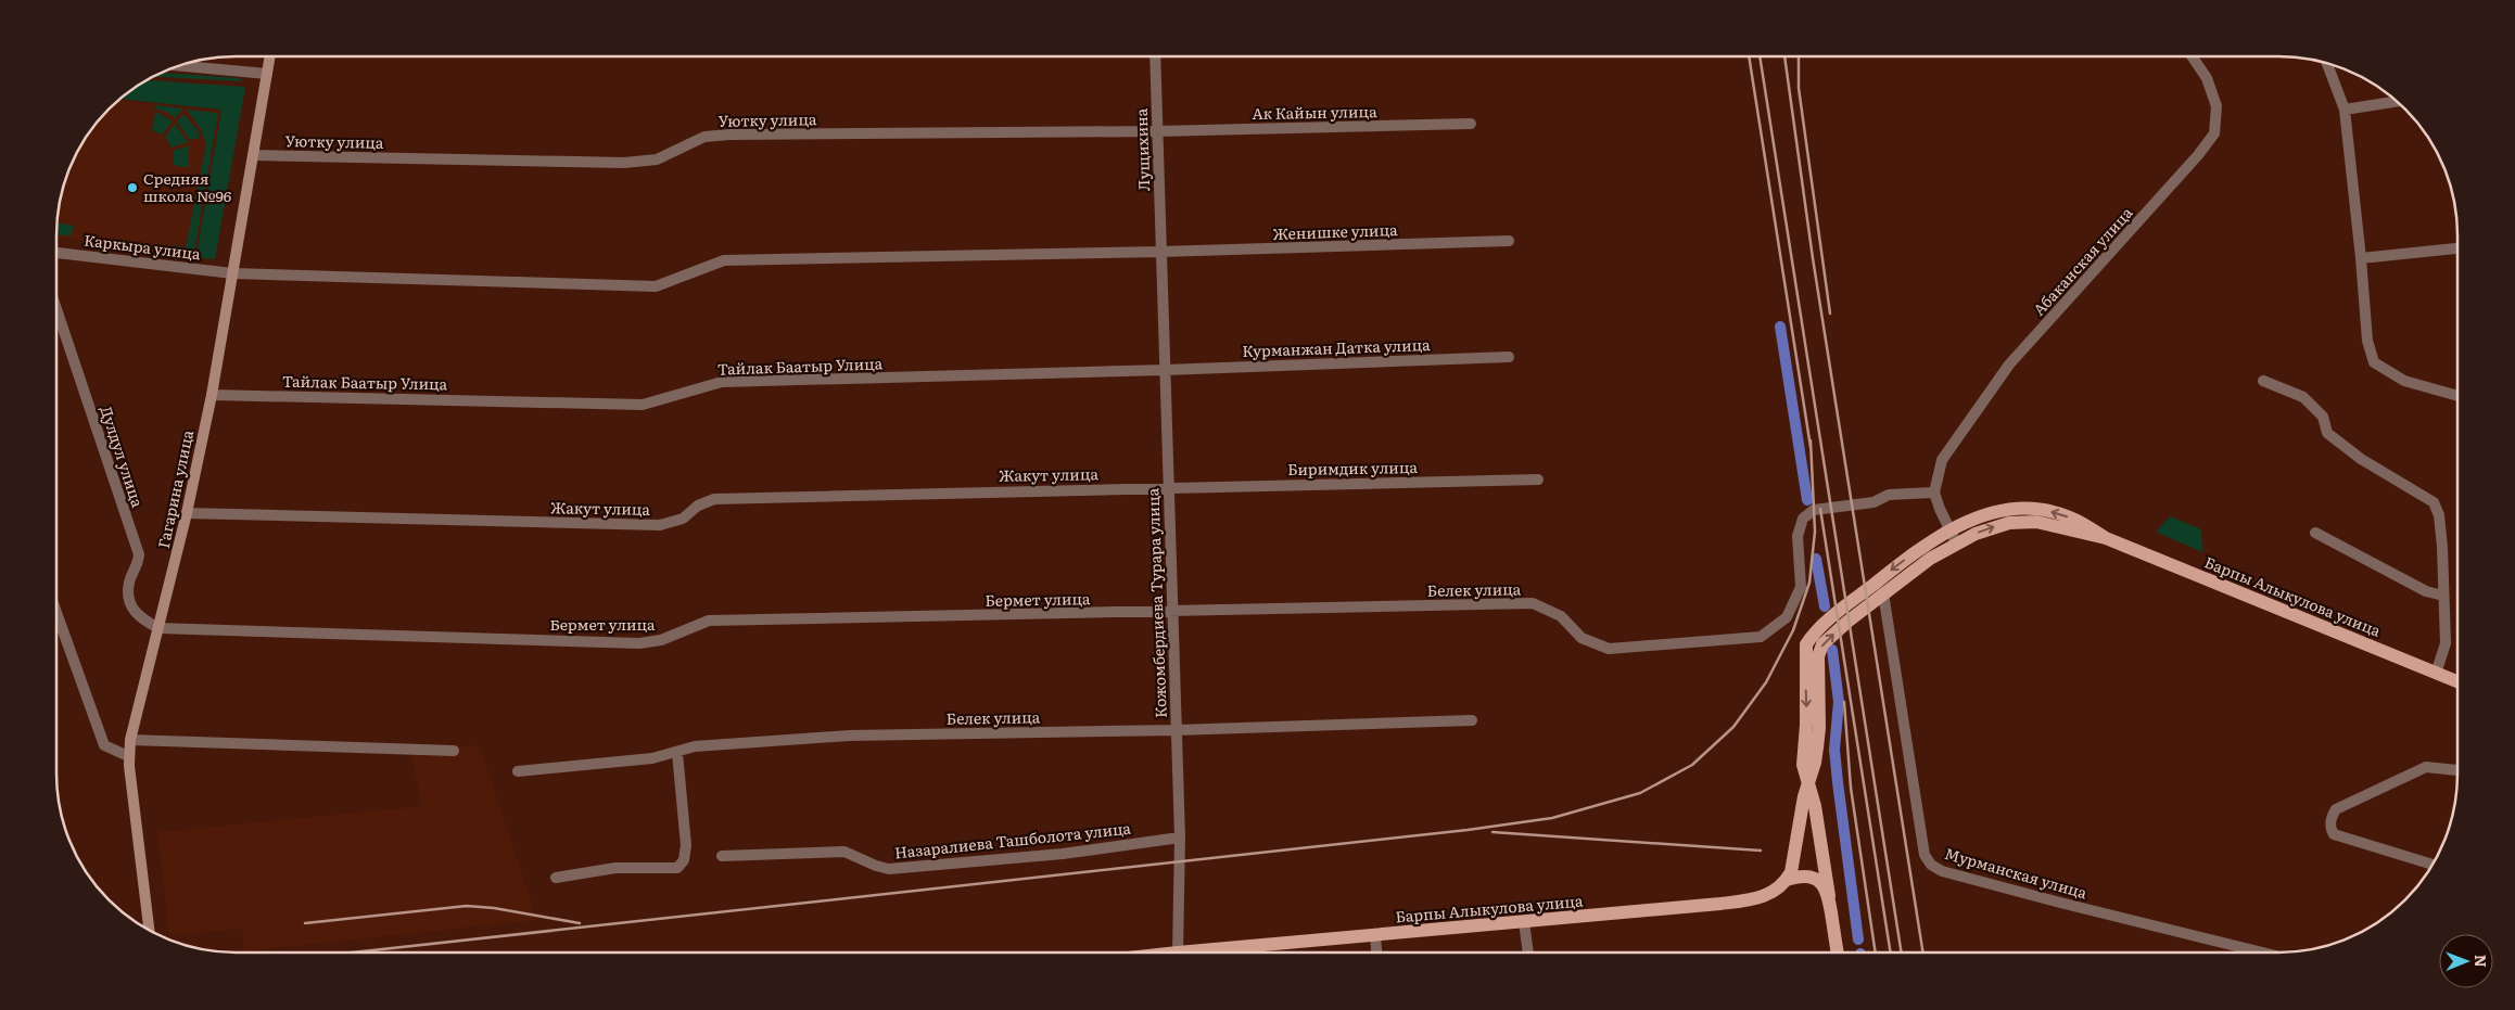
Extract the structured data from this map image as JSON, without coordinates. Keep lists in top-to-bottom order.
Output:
{
  "streets": {
    "main road": ["Гагарина улица", "Барпы Алыкулова улица"],
    "street": [
      "Ак Кайын улица",
      "Уютку улица",
      "Лущихина",
      "Женишке улица",
      "Каркыра улица",
      "Абаканская улица",
      "Курманжан Датка улица",
      "Тайлак Баатыр Улица",
      "Дулдул улица",
      "Биримдик улица",
      "Жакут улица",
      "Белек улица",
      "Бермет улица",
      "Кожомбердиева Турара улица",
      "Назаралиева Ташболота улица",
      "Мурманская улица"
    ]
  },
  "crossings": [
    ["Ак Кайын улица", "Уютку улица"],
    ["Ак Кайын улица", "Лущихина"],
    ["Уютку улица", "Лущихина"],
    ["Уютку улица", "Гагарина улица"],
    ["Лущихина", "Женишке улица"],
    ["Лущихина", "Кожомбердиева Турара улица"],
    ["Женишке улица", "Каркыра улица"],
    ["Женишке улица", "Гагарина улица"],
    ["Женишке улица", "Кожомбердиева Турара улица"],
    ["Каркыра улица", "Гагарина улица"],
    ["Абаканская улица", "Белек улица"],
    ["Курманжан Датка улица", "Тайлак Баатыр Улица"],
    ["Курманжан Датка улица", "Кожомбердиева Турара улица"],
    ["Тайлак Баатыр Улица", "Гагарина улица"],
    ["Тайлак Баатыр Улица", "Кожомбердиева Турара улица"],
    ["Дулдул улица", "Гагарина улица"],
    ["Дулдул улица", "Бермет улица"],
    ["Биримдик улица", "Жакут улица"],
    ["Биримдик улица", "Кожомбердиева Турара улица"],
    ["Жакут улица", "Гагарина улица"],
    ["Жакут улица", "Кожомбердиева Турара улица"],
    ["Гагарина улица", "Бермет улица"],
    ["Белек улица", "Бермет улица"],
    ["Белек улица", "Кожомбердиева Турара улица"],
    ["Бермет улица", "Кожомбердиева Турара улица"],
    ["Кожомбердиева Турара улица", "Назаралиева Ташболота улица"]
  ],
  "places": ["Средняя школа №96"],
  "north": "right"
}
